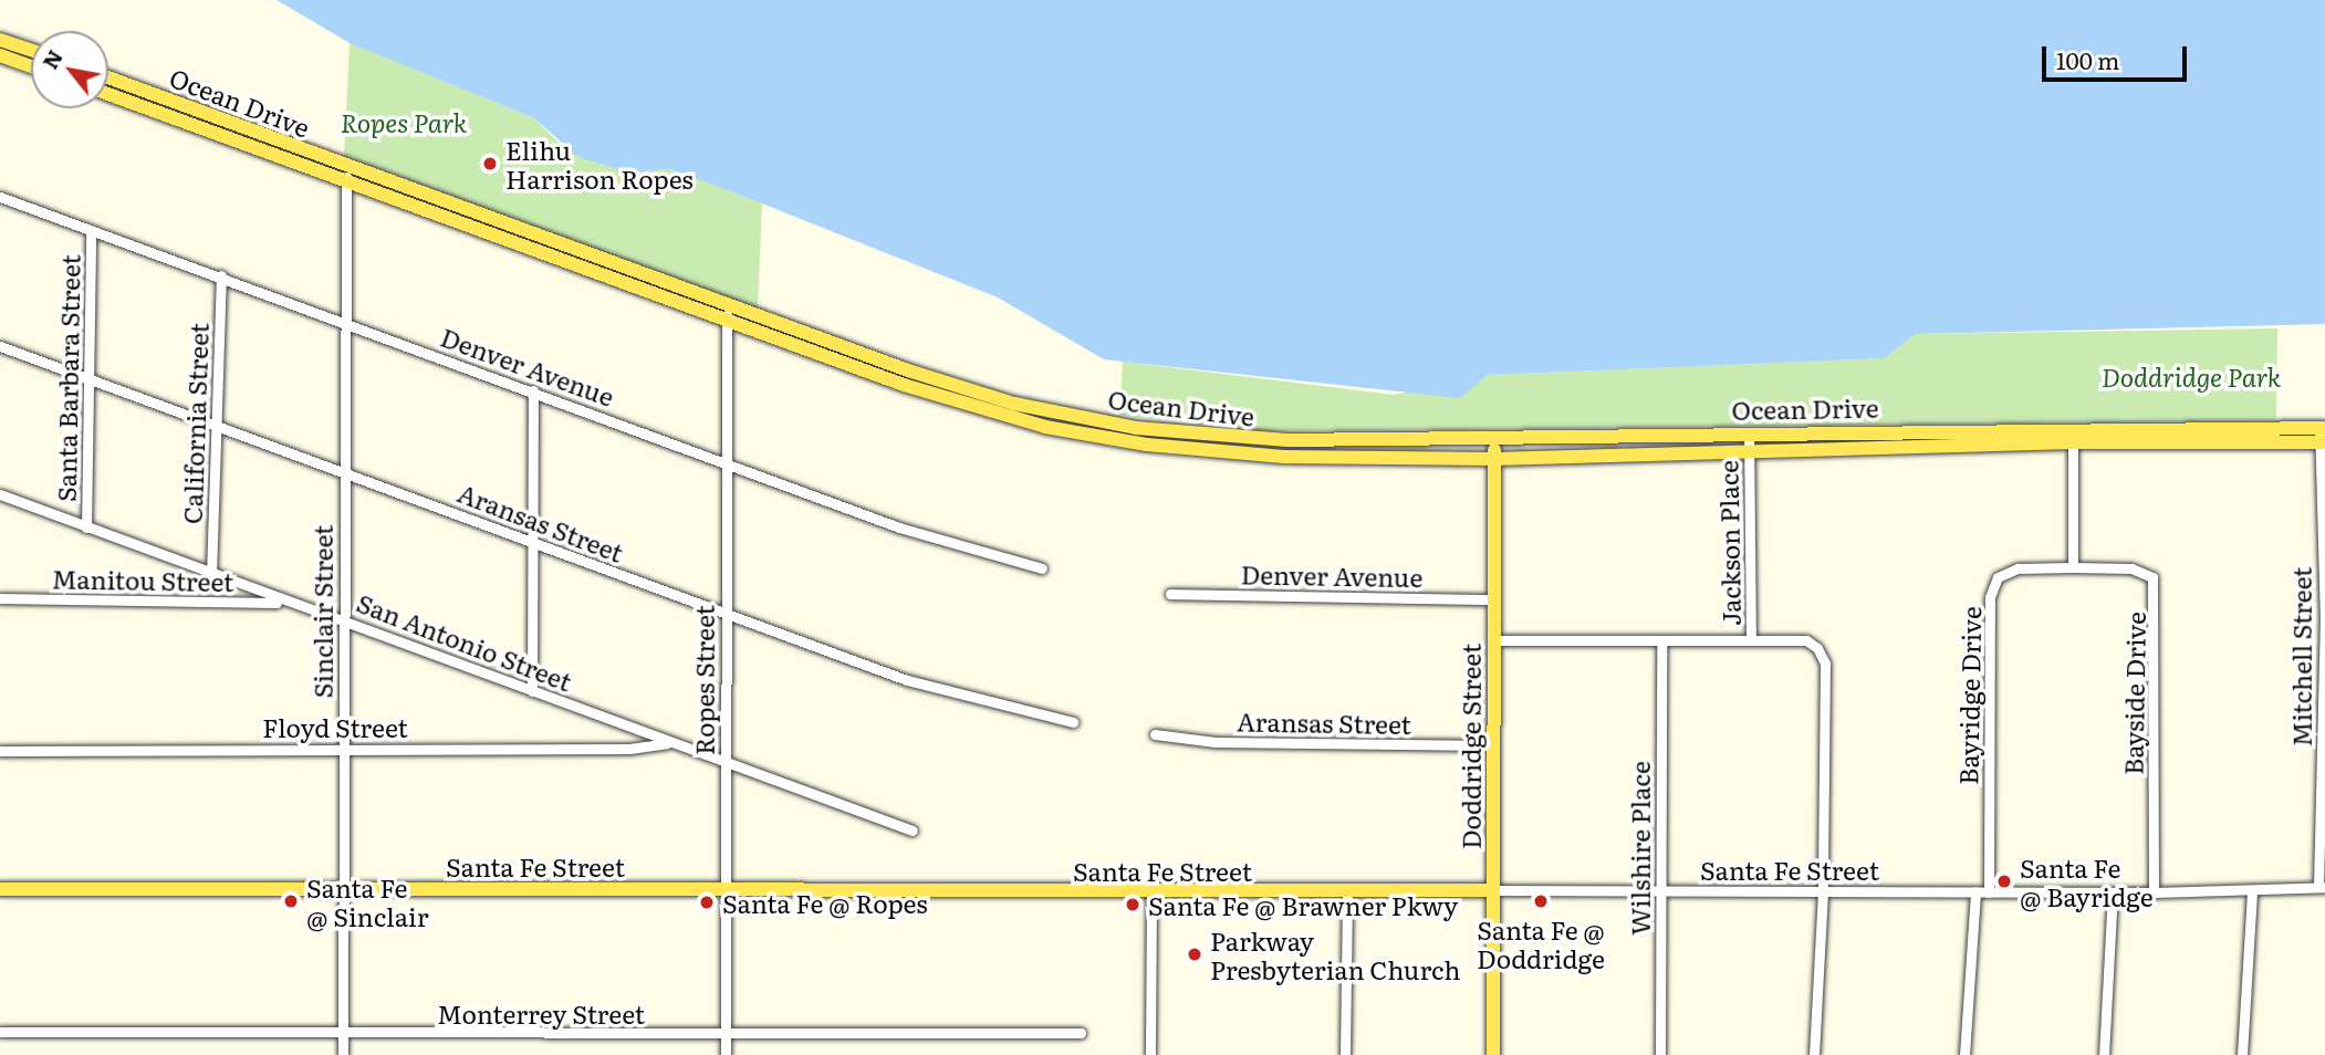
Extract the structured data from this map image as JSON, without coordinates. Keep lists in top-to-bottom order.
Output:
{
  "streets": {
    "main road": ["Ocean Drive", "Doddridge Street", "Santa Fe Street"],
    "street": [
      "Denver Avenue",
      "Santa Barbara Street",
      "California Street",
      "Aransas Street",
      "Jackson Place",
      "Manitou Street",
      "Sinclair Street",
      "San Antonio Street",
      "Mitchell Street",
      "Ropes Street",
      "Bayside Drive",
      "Bayridge Drive",
      "Floyd Street",
      "Wilshire Place",
      "Monterrey Street"
    ]
  },
  "crossings": [
    ["Ocean Drive", "Jackson Place"],
    ["Ocean Drive", "Sinclair Street"],
    ["Ocean Drive", "Mitchell Street"],
    ["Ocean Drive", "Ropes Street"],
    ["Ocean Drive", "Doddridge Street"],
    ["Denver Avenue", "Santa Barbara Street"],
    ["Denver Avenue", "California Street"],
    ["Denver Avenue", "Sinclair Street"],
    ["Denver Avenue", "Ropes Street"],
    ["Denver Avenue", "Doddridge Street"],
    ["Santa Barbara Street", "Aransas Street"],
    ["Santa Barbara Street", "San Antonio Street"],
    ["California Street", "Aransas Street"],
    ["California Street", "San Antonio Street"],
    ["Aransas Street", "Sinclair Street"],
    ["Aransas Street", "Ropes Street"],
    ["Aransas Street", "Doddridge Street"],
    ["Jackson Place", "Santa Fe Street"],
    ["Manitou Street", "San Antonio Street"],
    ["Sinclair Street", "San Antonio Street"],
    ["Sinclair Street", "Floyd Street"],
    ["Sinclair Street", "Santa Fe Street"],
    ["Sinclair Street", "Monterrey Street"],
    ["San Antonio Street", "Ropes Street"],
    ["San Antonio Street", "Floyd Street"],
    ["Mitchell Street", "Santa Fe Street"],
    ["Ropes Street", "Santa Fe Street"],
    ["Ropes Street", "Monterrey Street"],
    ["Bayside Drive", "Bayridge Drive"],
    ["Bayside Drive", "Santa Fe Street"],
    ["Bayridge Drive", "Santa Fe Street"],
    ["Doddridge Street", "Santa Fe Street"],
    ["Wilshire Place", "Santa Fe Street"]
  ],
  "parks": ["Ropes Park", "Doddridge Park"],
  "places": [
    "Elihu Harrison Ropes",
    "Santa Fe @ Bayridge",
    "Santa Fe @ Sinclair",
    "Santa Fe @ Doddridge",
    "Santa Fe @ Ropes",
    "Santa Fe @ Brawner Pkwy",
    "Parkway Presbyterian Church"
  ],
  "scale_bar": "100 m",
  "north": "top left"
}
